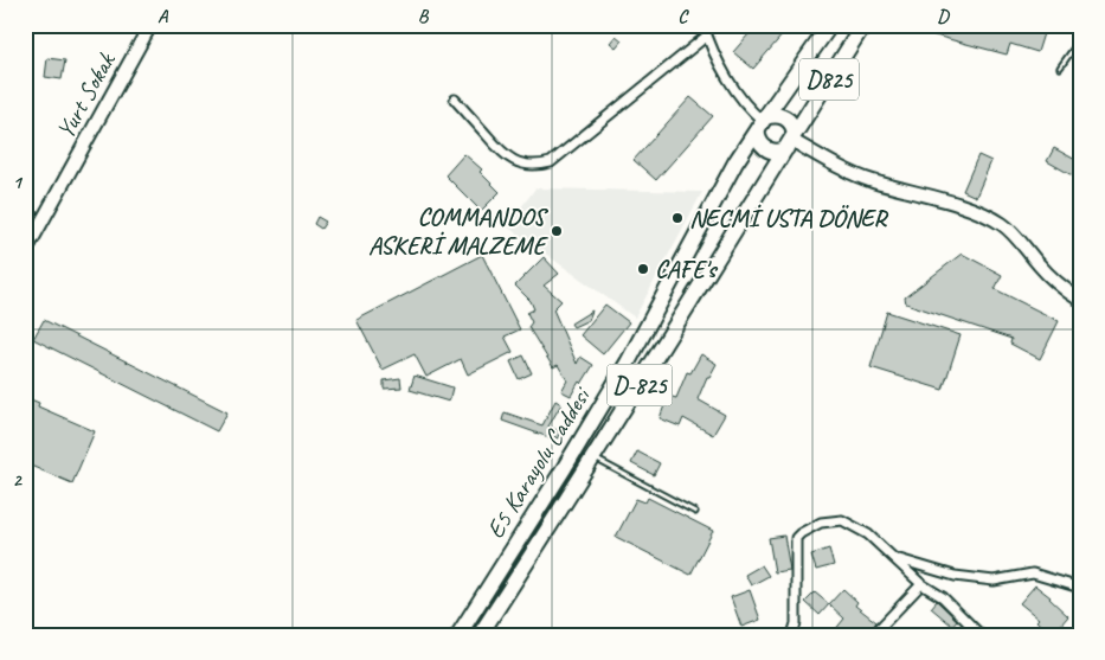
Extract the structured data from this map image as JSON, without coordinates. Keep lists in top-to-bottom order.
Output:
{
  "streets": {
    "highway": ["D825", "D-825", "E5 Karayolu Caddesi"],
    "street": ["Yurt Sokak"]
  },
  "places": ["NECMİ USTA DÖNER", "COMMANDOS ASKERİ MALZEME", "CAFE's"],
  "grid": {
    "columns": [
      "A",
      "B",
      "C",
      "D"
    ],
    "rows": ["1", "2"]
  }
}
